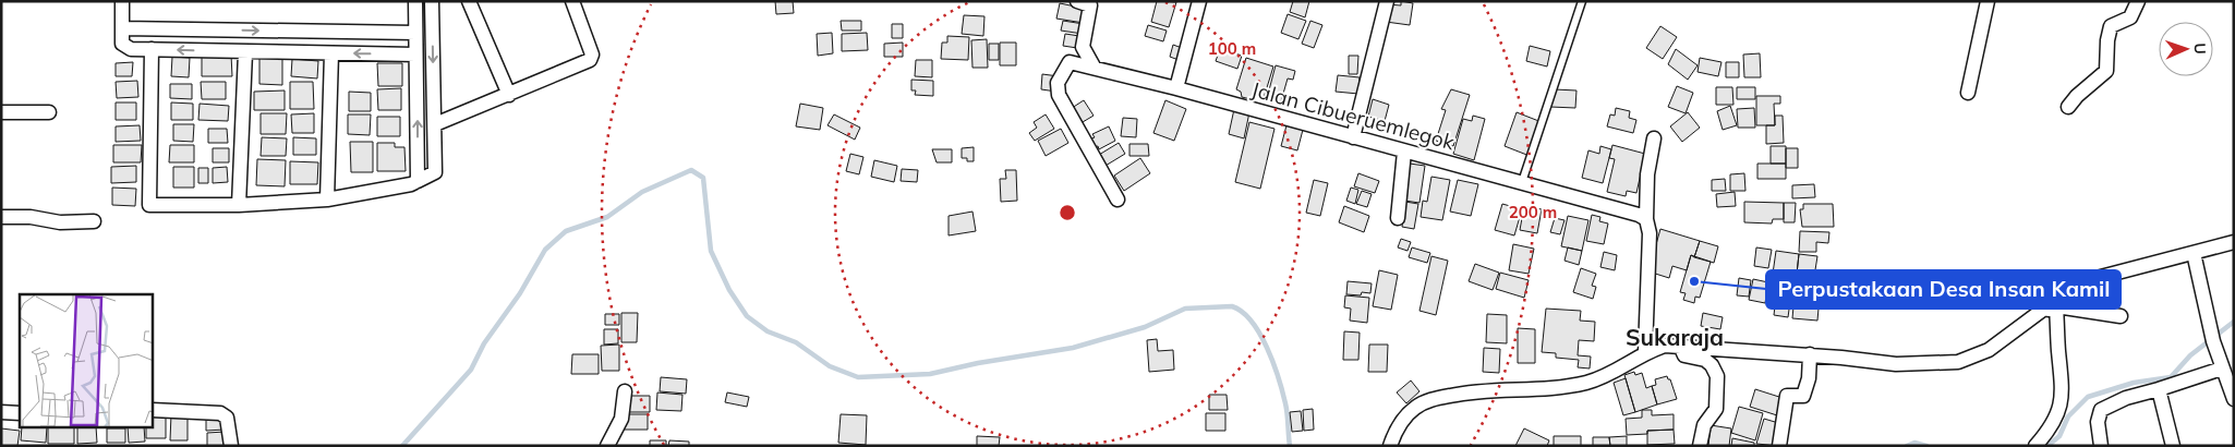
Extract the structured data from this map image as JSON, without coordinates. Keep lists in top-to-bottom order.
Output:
{
  "streets": {
    "street": ["Jalan Cibueruemlegok"]
  },
  "districts": ["Sukaraja"],
  "places": ["Perpustakaan Desa Insan Kamil"],
  "north": "right",
  "rings": ["100 m", "200 m"]
}
